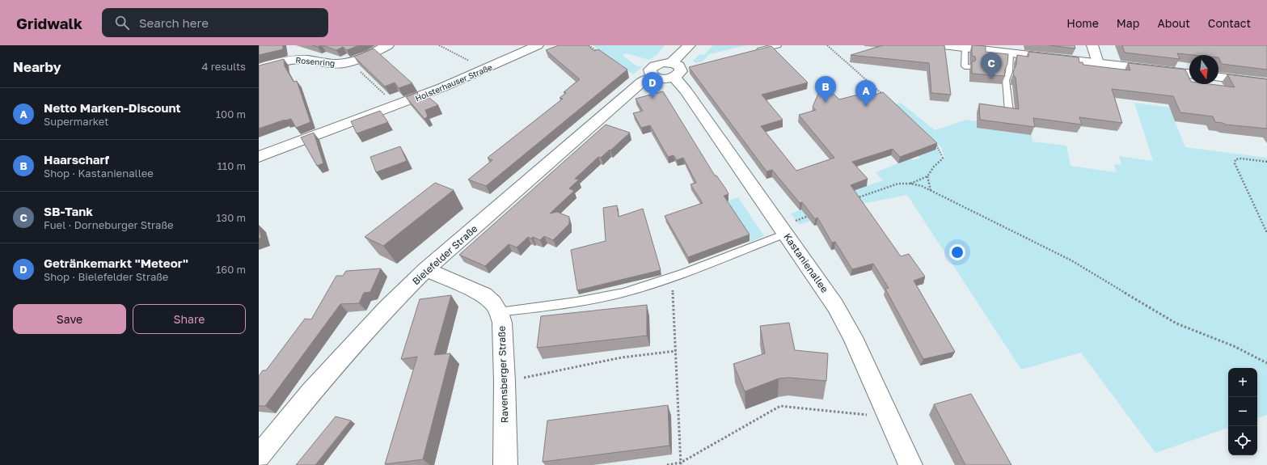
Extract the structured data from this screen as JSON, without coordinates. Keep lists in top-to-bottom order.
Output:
{
  "streets": {
    "street": [
      "Rosenring",
      "Holsterhauser Straße",
      "Bielefelder Straße",
      "Kastanienallee",
      "Ravensberger Straße"
    ]
  },
  "crossings": [
    ["Bielefelder Straße", "Kastanienallee"],
    ["Bielefelder Straße", "Ravensberger Straße"]
  ],
  "north": "bottom",
  "page": {
    "header": "Gridwalk",
    "search": "Search here",
    "nav": [
      "Home",
      "Map",
      "About",
      "Contact"
    ],
    "heading": ["Nearby", "4 results"],
    "pins": [
      "C",
      "D",
      "B",
      "A"
    ],
    "list": [
      {
        "mark": "A",
        "name": "Netto Marken-Discount",
        "note": "Supermarket",
        "value": "100 m"
      },
      {
        "mark": "B",
        "name": "Haarscharf",
        "note": "Shop · Kastanienallee",
        "value": "110 m"
      },
      {
        "mark": "C",
        "name": "SB-Tank",
        "note": "Fuel · Dorneburger Straße",
        "value": "130 m"
      },
      {
        "mark": "D",
        "name": "Getränkemarkt \"Meteor\"",
        "note": "Shop · Bielefelder Straße",
        "value": "160 m"
      }
    ],
    "buttons": ["Save", "Share"],
    "map_buttons": ["+", "−"]
  }
}
